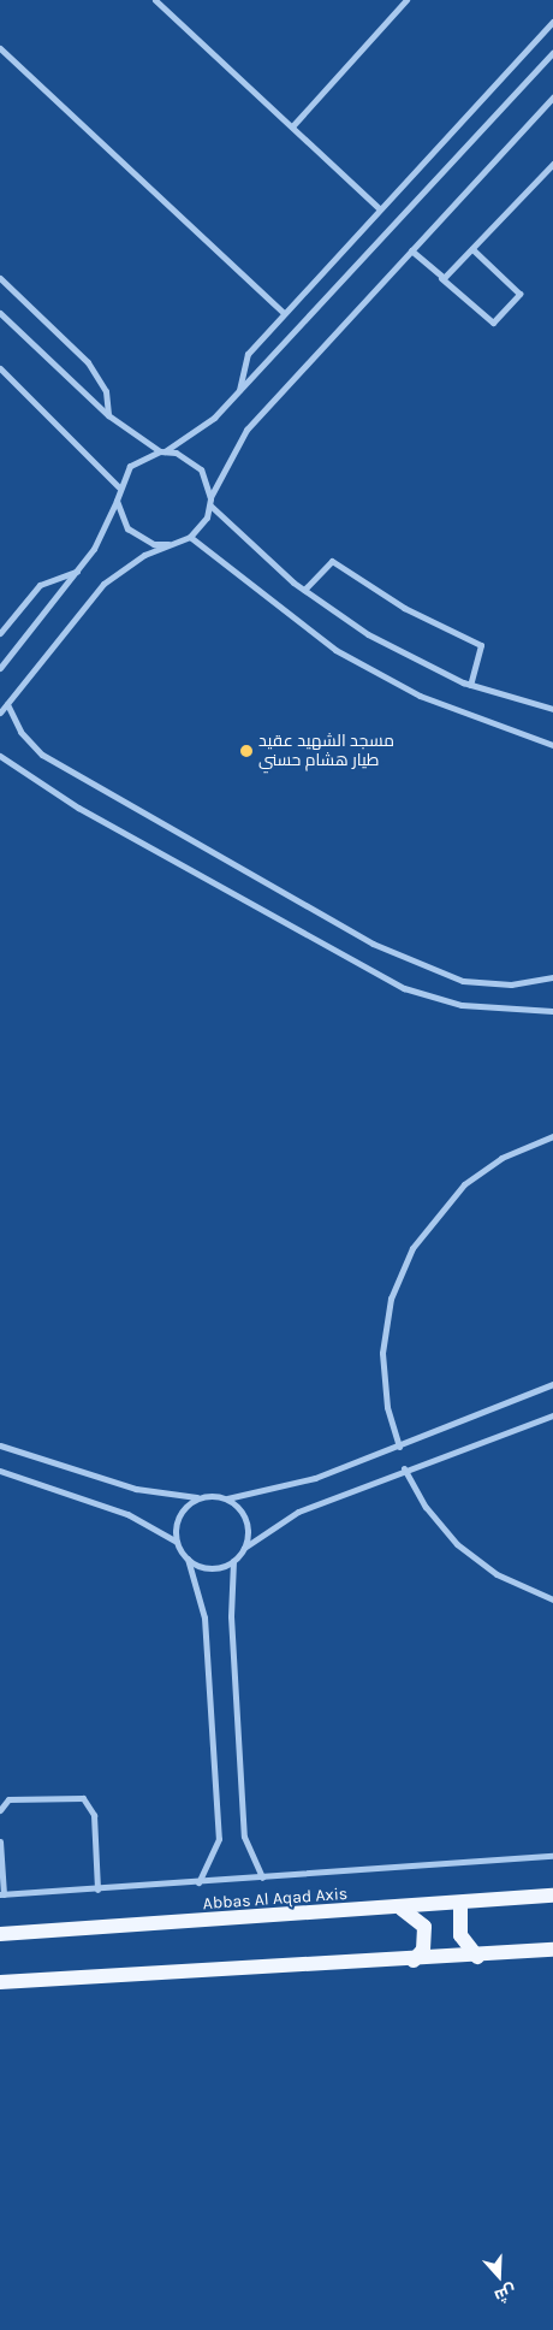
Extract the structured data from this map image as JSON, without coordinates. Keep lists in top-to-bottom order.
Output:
{
  "streets": {
    "main road": ["Abbas Al Aqad Axis"]
  },
  "places": ["مسجد الشهيد عقيد طيار هشام حسني"],
  "north": "bottom"
}
